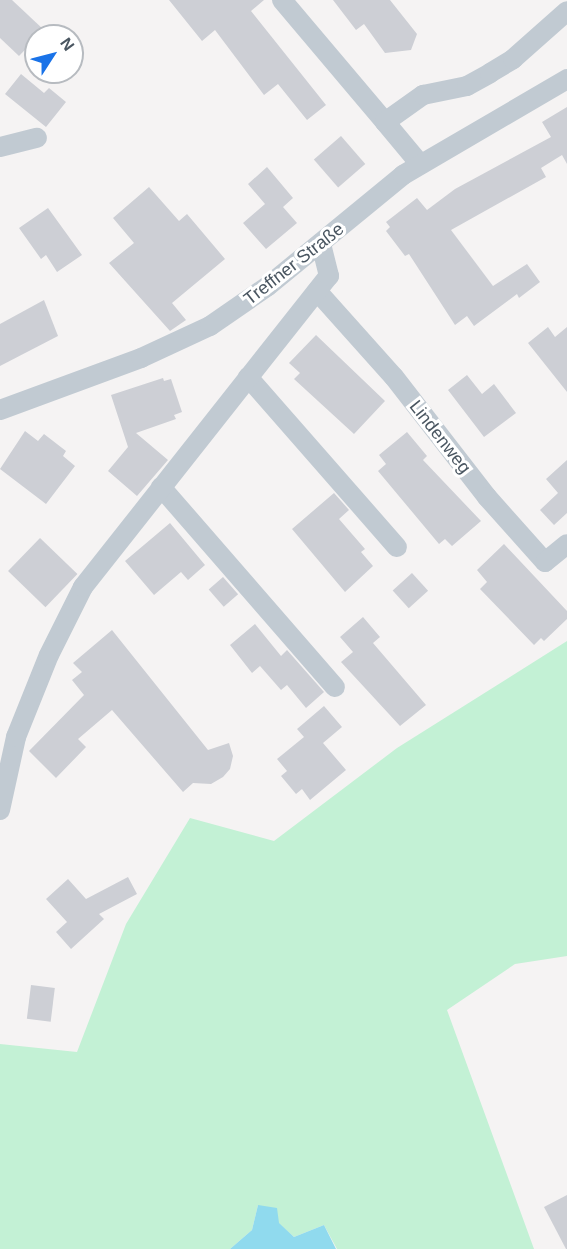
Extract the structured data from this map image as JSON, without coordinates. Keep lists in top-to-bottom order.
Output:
{
  "streets": {
    "street": ["Treffner Straße", "Lindenweg"]
  },
  "north": "top right"
}
